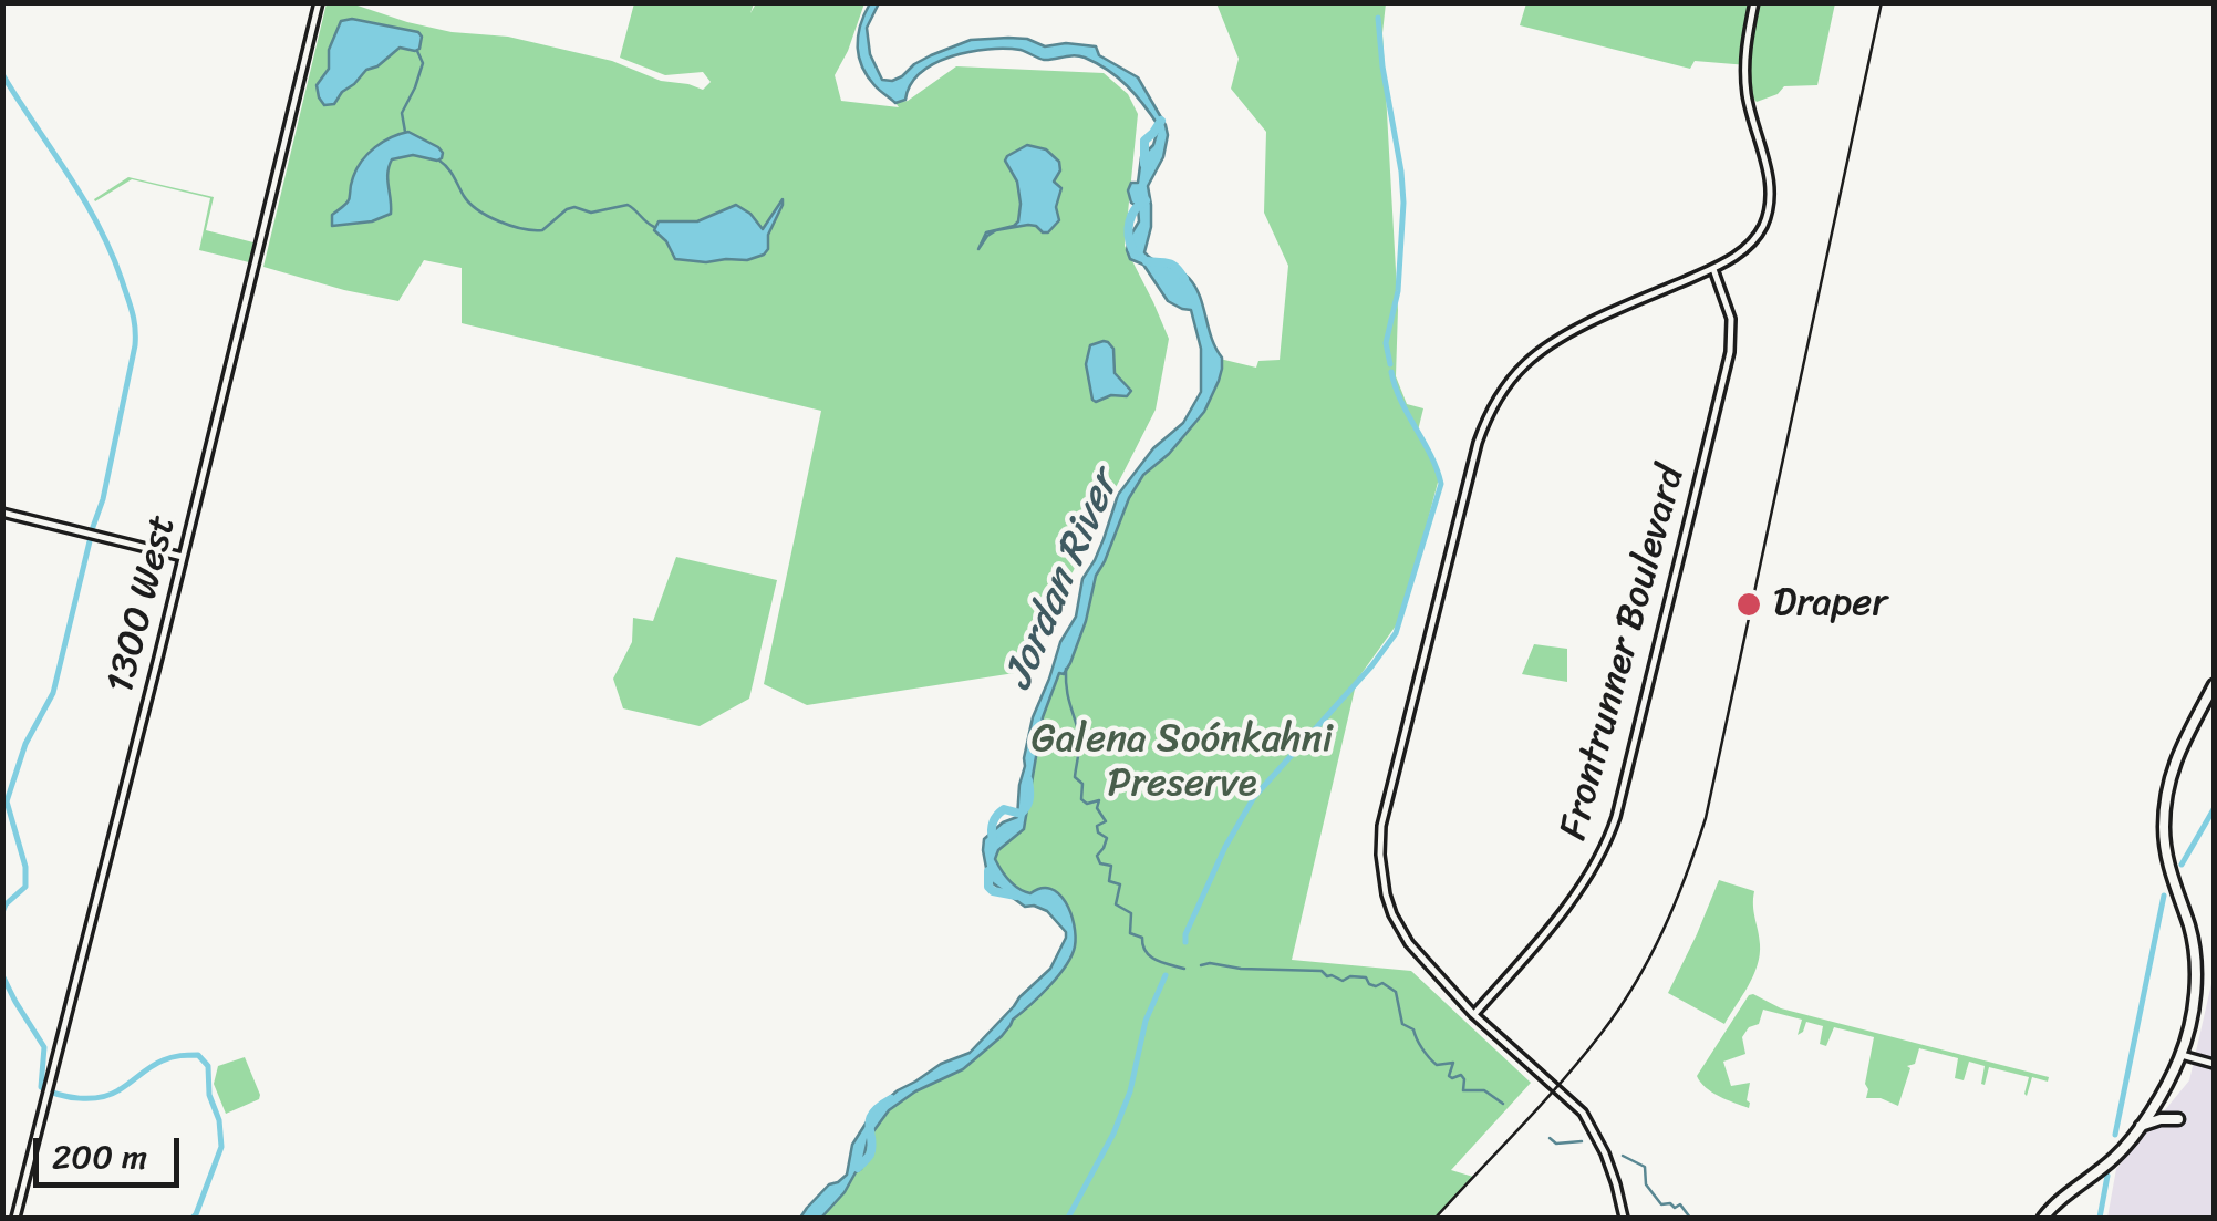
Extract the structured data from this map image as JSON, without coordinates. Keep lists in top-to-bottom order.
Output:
{
  "streets": {
    "street": ["1300 West", "Frontrunner Boulevard"]
  },
  "water": ["Jordan River"],
  "parks": ["Galena Soónkahni Preserve"],
  "places": ["Draper"],
  "scale_bar": "200 m"
}
